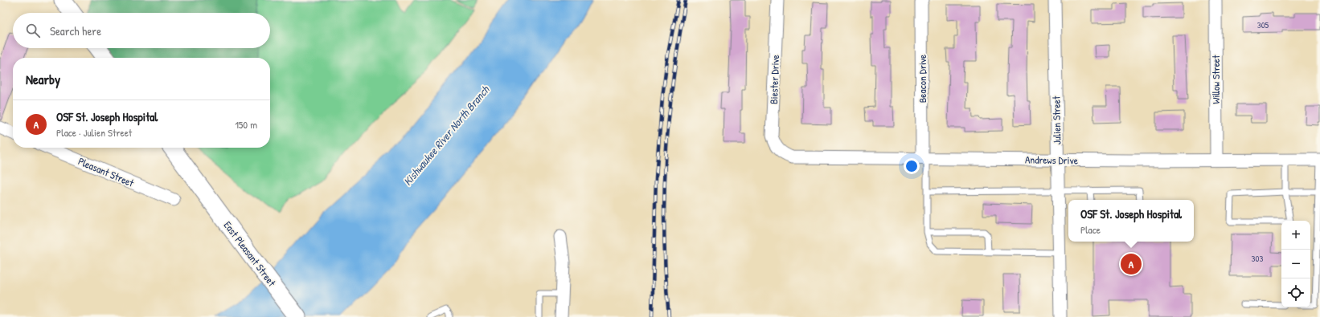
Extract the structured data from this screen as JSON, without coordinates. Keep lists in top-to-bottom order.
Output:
{
  "streets": {
    "main road": ["East Pleasant Street"],
    "street": [
      "Beacon Drive",
      "Biester Drive",
      "Willow Street",
      "Julien Street",
      "Andrews Drive",
      "Pleasant Street"
    ]
  },
  "crossings": [
    ["Beacon Drive", "Andrews Drive"],
    ["Biester Drive", "Andrews Drive"],
    ["Willow Street", "Andrews Drive"],
    ["Julien Street", "Andrews Drive"]
  ],
  "water": ["Kishwaukee River North Branch"],
  "house_numbers": ["305", "303"],
  "page": {
    "search": "Search here",
    "heading": "Nearby",
    "list": [
      {
        "mark": "A",
        "name": "OSF St. Joseph Hospital",
        "note": "Place · Julien Street",
        "value": "150 m"
      }
    ],
    "popup": ["OSF St. Joseph Hospital", "Place"],
    "map_buttons": ["+", "−"],
    "pins": "A"
  }
}
